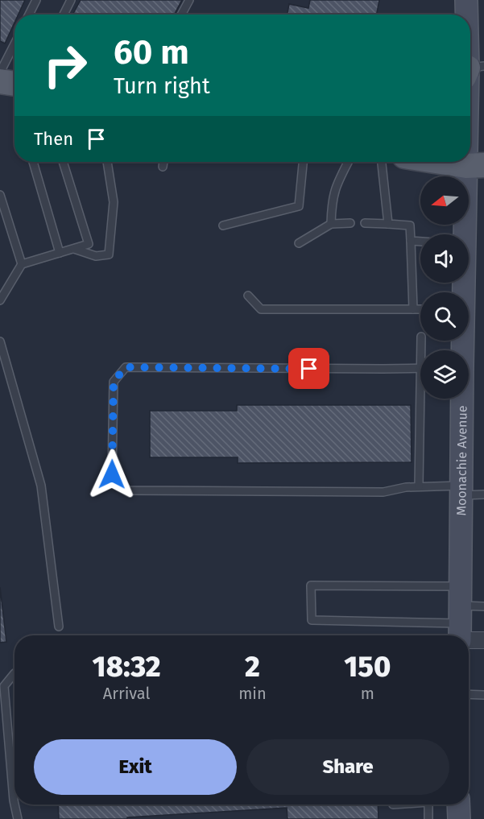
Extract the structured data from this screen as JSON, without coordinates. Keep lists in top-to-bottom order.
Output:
{
  "streets": {
    "main road": ["Moonachie Avenue"]
  },
  "north": "left",
  "page": {
    "turn": ["60 m", "Turn right"],
    "then": "Then",
    "eta": [
      "18:32",
      "Arrival",
      "2",
      "min",
      "150",
      "m"
    ],
    "buttons": ["Exit", "Share"]
  }
}
